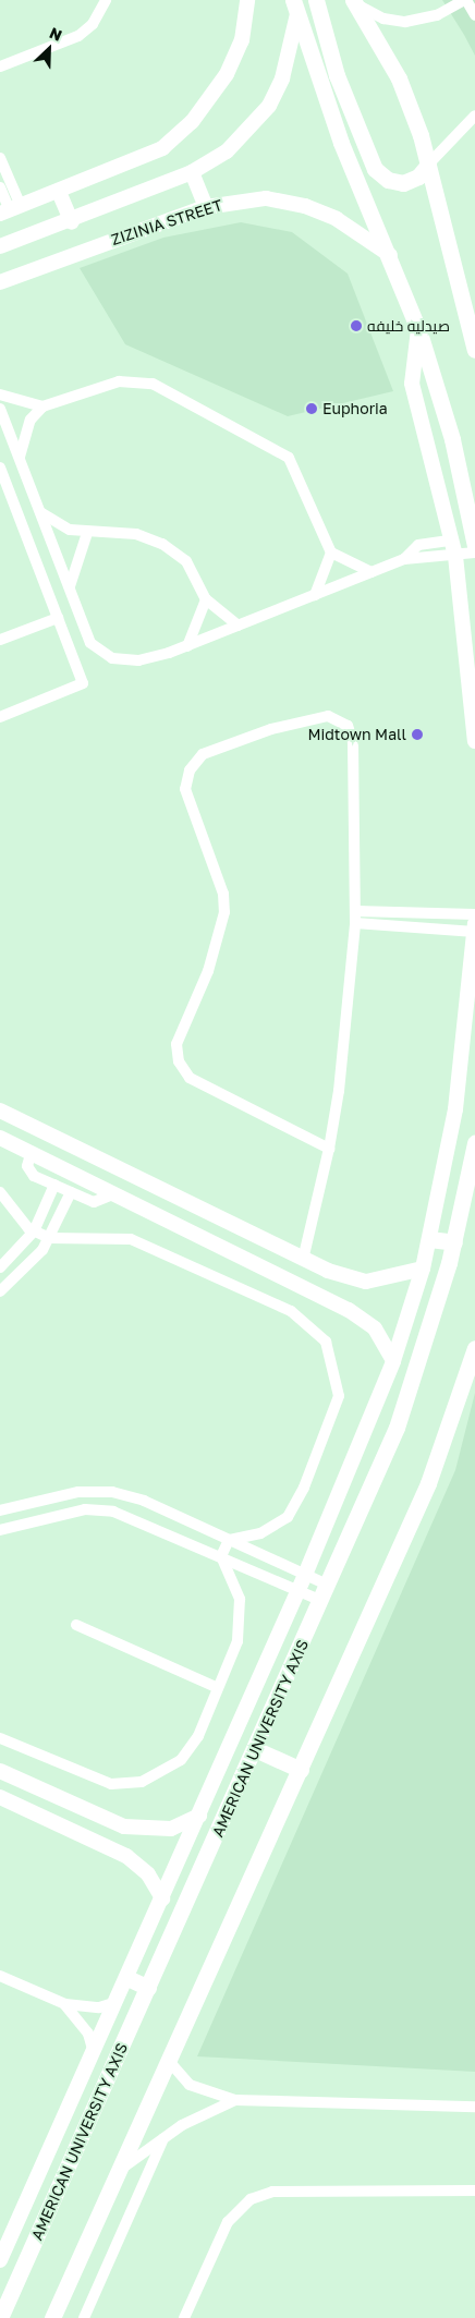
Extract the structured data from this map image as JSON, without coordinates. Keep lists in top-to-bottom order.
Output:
{
  "streets": {
    "main road": ["AMERICAN UNIVERSITY AXIS"],
    "street": ["ZIZINIA STREET"]
  },
  "places": ["صيدليه خليفه", "Euphoria", "Midtown Mall"],
  "north": "top right"
}
